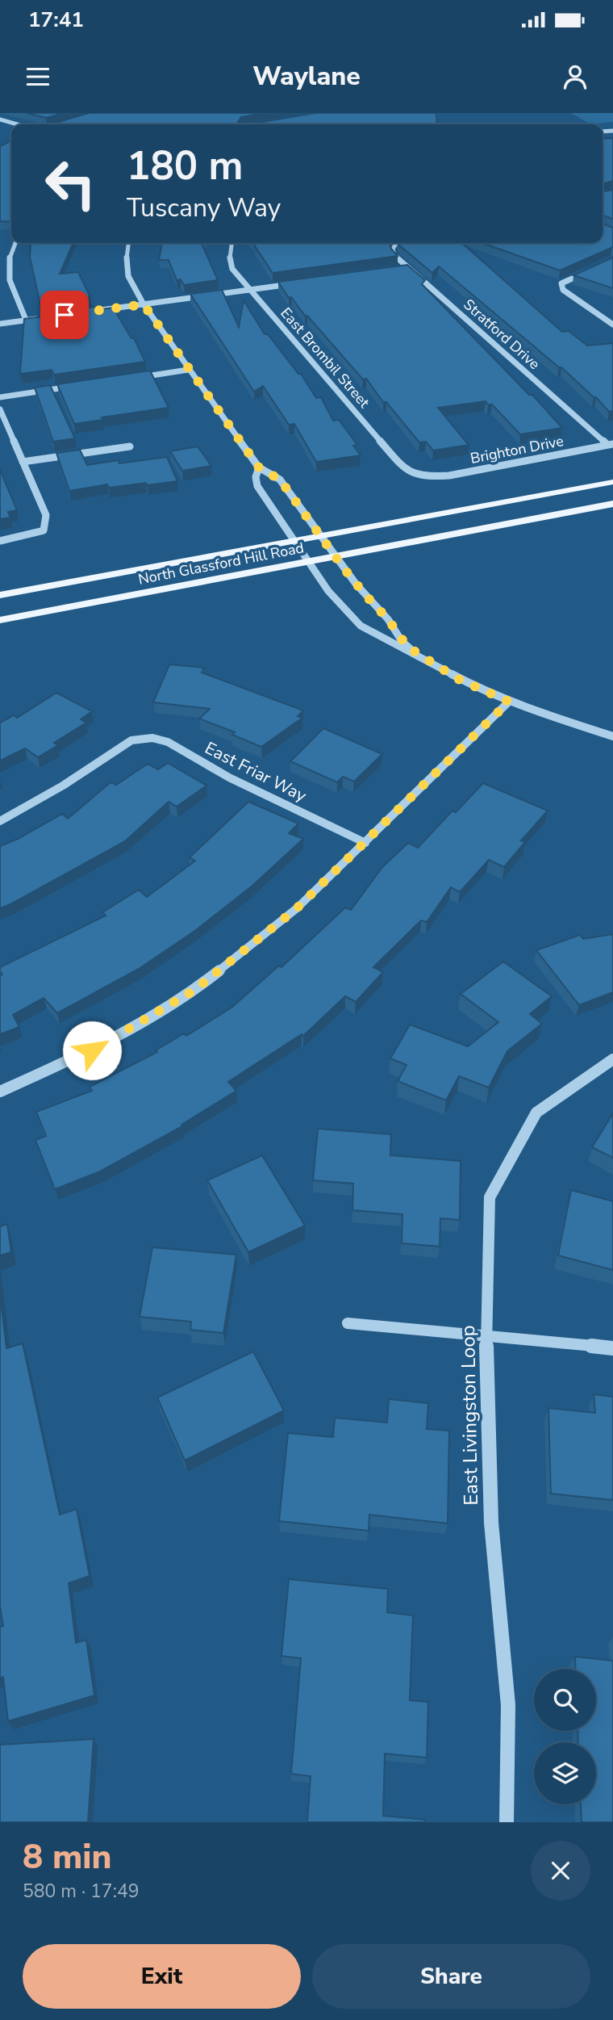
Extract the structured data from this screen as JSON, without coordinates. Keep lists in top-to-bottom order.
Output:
{
  "streets": {
    "main road": ["North Glassford Hill Road"],
    "street": [
      "Stratford Drive",
      "East Brombil Street",
      "Brighton Drive",
      "East Friar Way",
      "East Livingston Loop"
    ]
  },
  "crossings": [
    ["Stratford Drive", "Brighton Drive"],
    ["East Brombil Street", "Brighton Drive"]
  ],
  "page": {
    "status": "17:41",
    "header": "Waylane",
    "turn": ["180 m", "Tuscany Way"],
    "heading": ["8 min", "580 m · 17:49"],
    "buttons": ["Exit", "Share"]
  }
}
